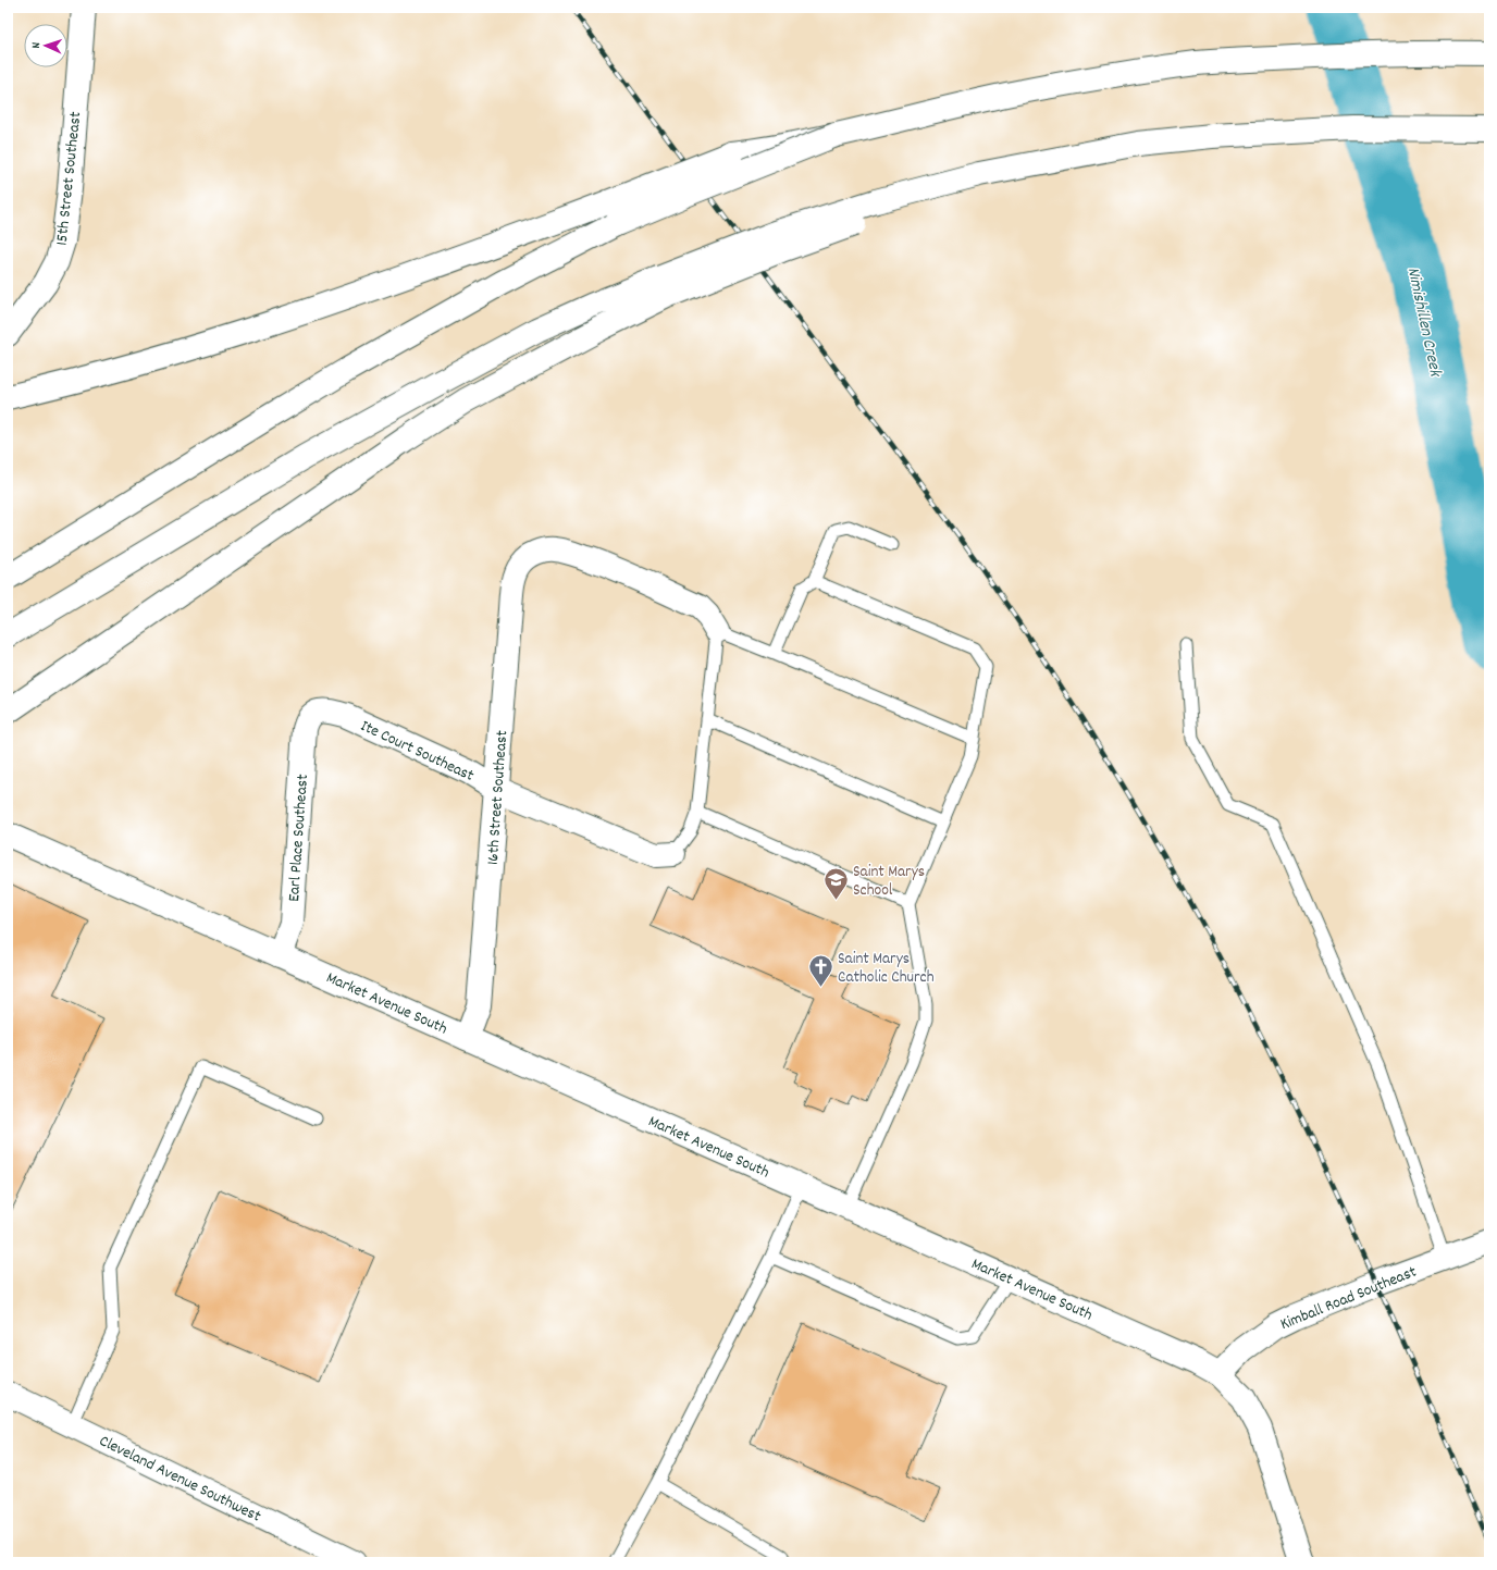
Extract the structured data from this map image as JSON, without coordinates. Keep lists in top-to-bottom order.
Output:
{
  "streets": {
    "main road": [
      "15th Street Southeast",
      "Ite Court Southeast",
      "16th Street Southeast",
      "Earl Place Southeast",
      "Market Avenue South",
      "Kimball Road Southeast",
      "Cleveland Avenue Southwest"
    ]
  },
  "crossings": [
    ["Ite Court Southeast", "16th Street Southeast"],
    ["Ite Court Southeast", "Earl Place Southeast"],
    ["16th Street Southeast", "Market Avenue South"],
    ["Earl Place Southeast", "Market Avenue South"],
    ["Market Avenue South", "Kimball Road Southeast"]
  ],
  "water": ["Nimishillen Creek"],
  "places": {
    "school or university": ["Saint Marys School"],
    "church": ["Saint Marys Catholic Church"]
  },
  "north": "left"
}
